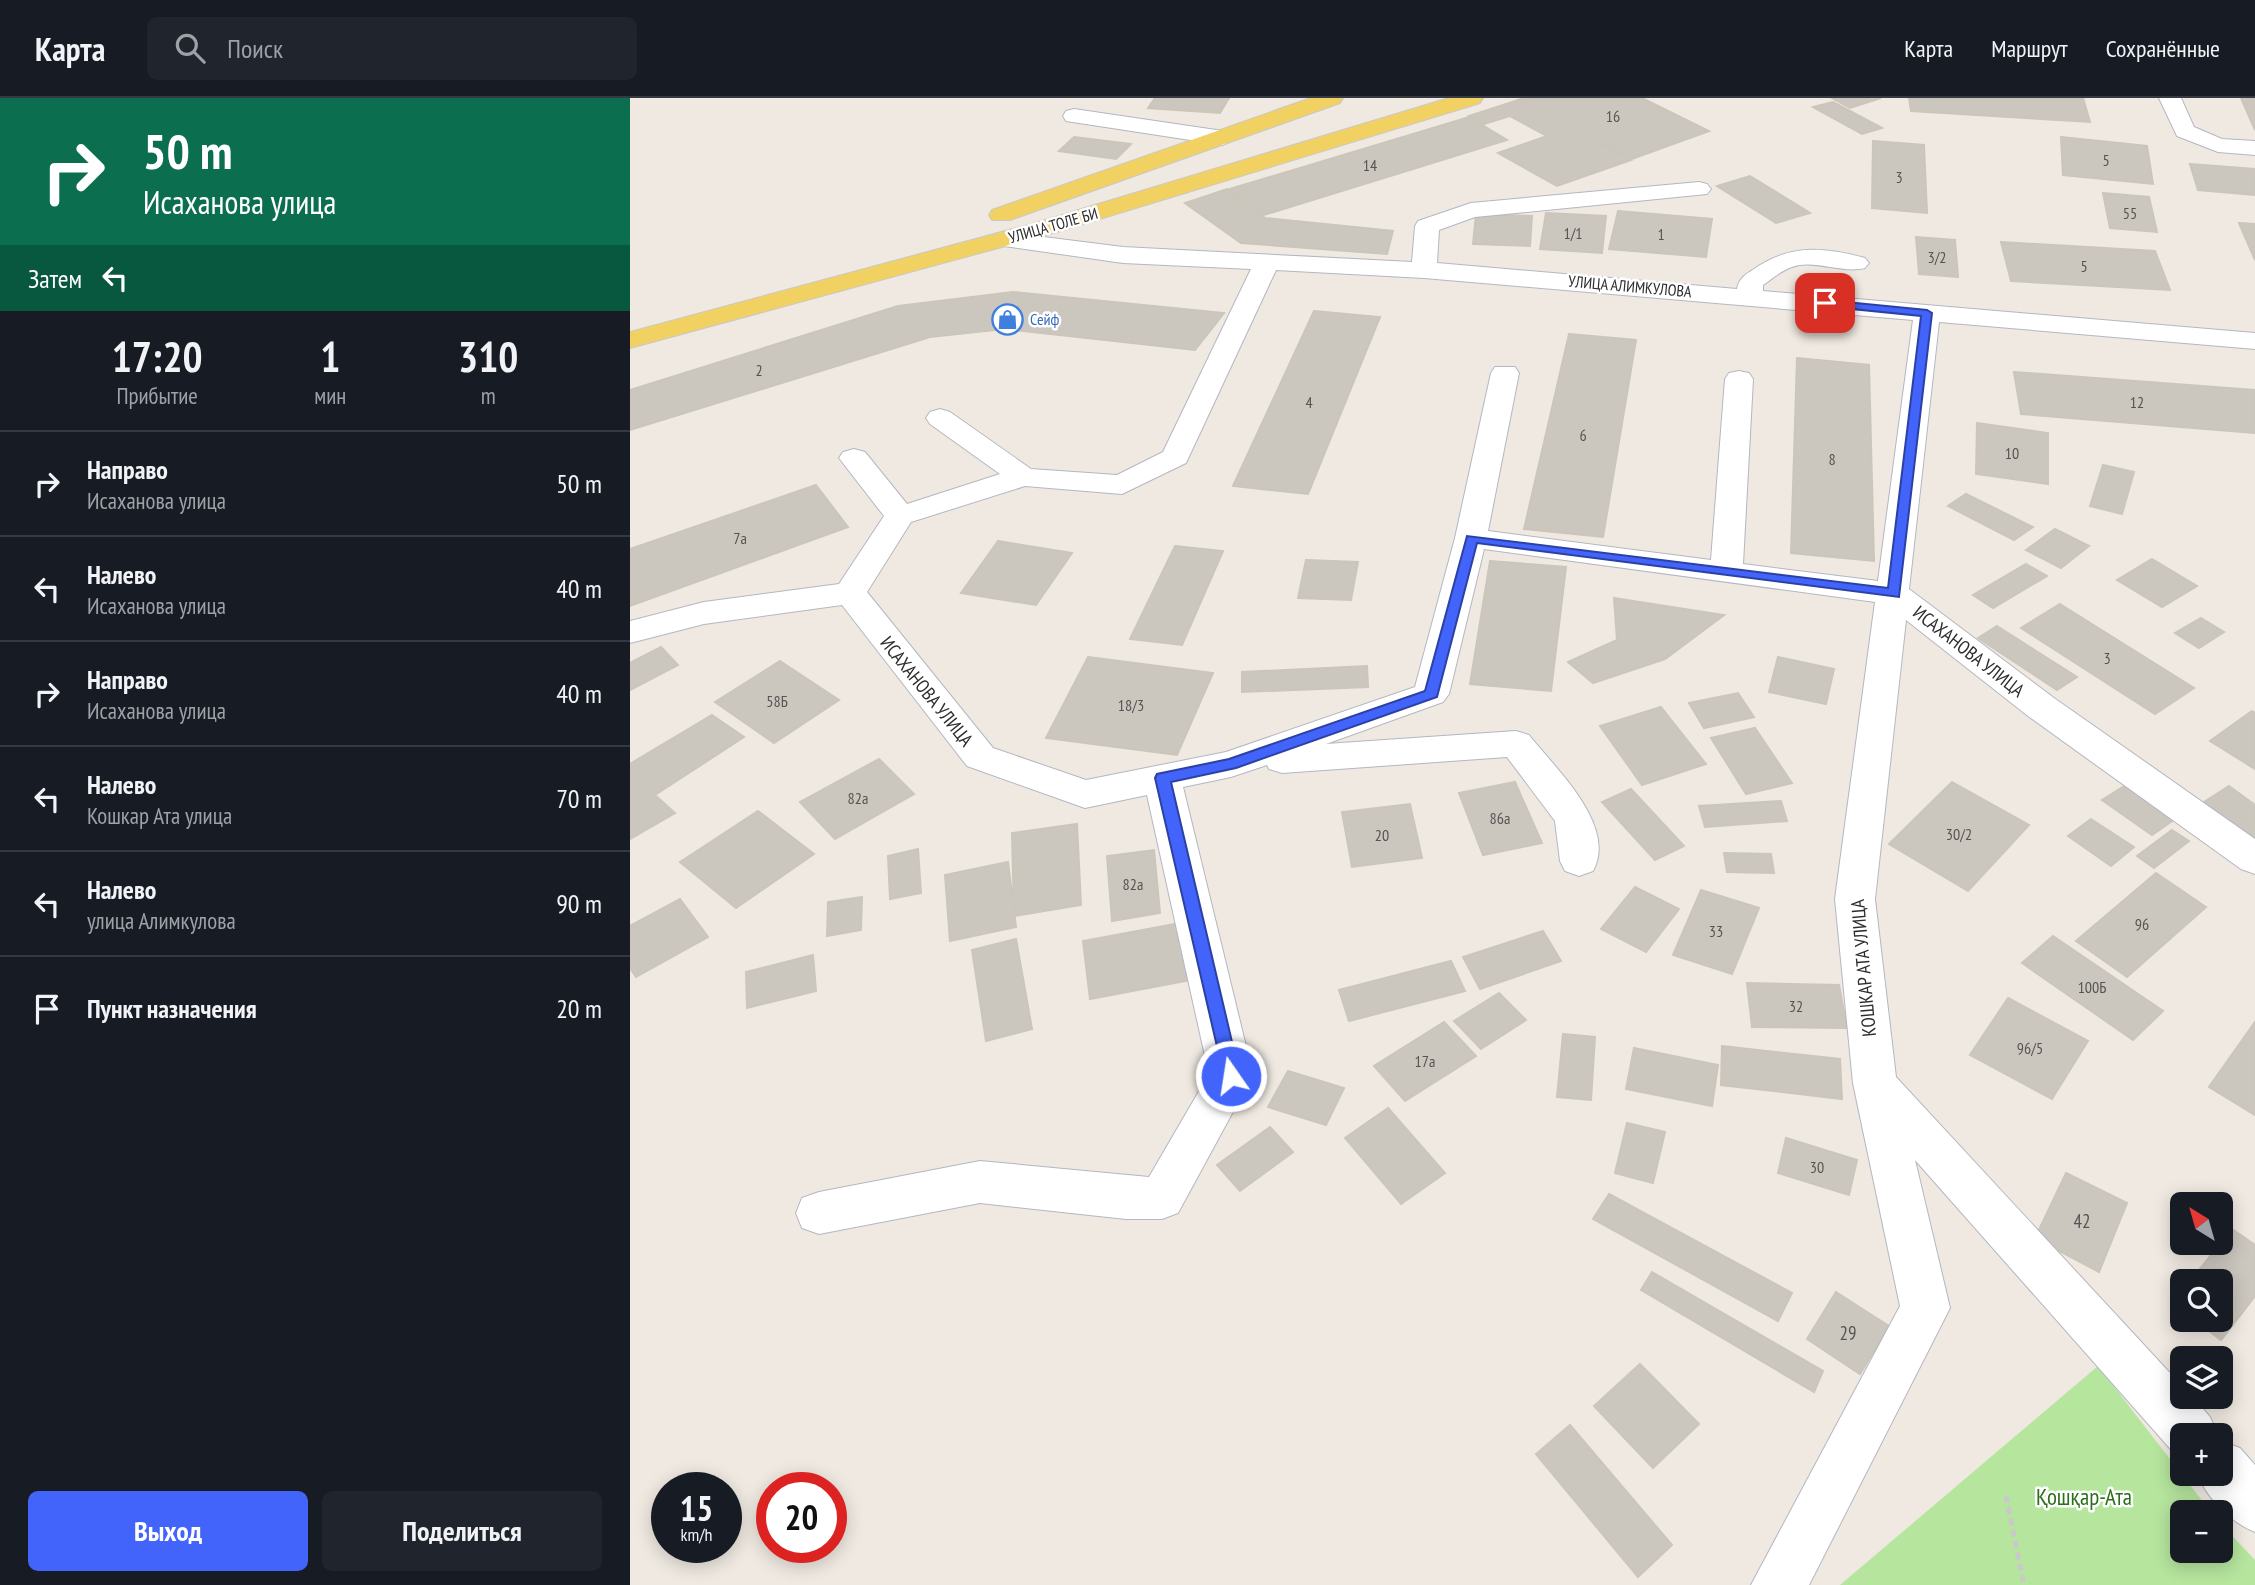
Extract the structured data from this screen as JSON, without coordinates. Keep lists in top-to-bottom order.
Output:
{
  "streets": {
    "main road": ["УЛИЦА ТОЛЕ БИ"],
    "street": ["УЛИЦА АЛИМКУЛОВА", "ИСАХАНОВА УЛИЦА", "КОШКАР АТА УЛИЦА"]
  },
  "crossings": [
    ["УЛИЦА ТОЛЕ БИ", "УЛИЦА АЛИМКУЛОВА"],
    ["УЛИЦА АЛИМКУЛОВА", "КОШКАР АТА УЛИЦА"],
    ["ИСАХАНОВА УЛИЦА", "КОШКАР АТА УЛИЦА"]
  ],
  "parks": ["Қошқар-Ата"],
  "places": {
    "shop": ["Сейф"]
  },
  "house_numbers": [
    "16",
    "5",
    "14",
    "3",
    "55",
    "1/1",
    "1",
    "3/2",
    "5",
    "2",
    "4",
    "12",
    "6",
    "10",
    "8",
    "7а",
    "3",
    "58Б",
    "18/3",
    "82а",
    "86а",
    "30/2",
    "20",
    "82а",
    "96",
    "33",
    "100Б",
    "32",
    "96/5",
    "17а",
    "30",
    "42",
    "29"
  ],
  "north": "top left",
  "page": {
    "header": "Карта",
    "search": "Поиск",
    "nav": ["Карта", "Маршрут", "Сохранённые"],
    "turn": ["50 m", "Исаханова улица"],
    "then": "Затем",
    "eta": [
      "17:20",
      "Прибытие",
      "1",
      "мин",
      "310",
      "m"
    ],
    "list": [
      {
        "name": "Направо",
        "note": "Исаханова улица",
        "value": "50 m"
      },
      {
        "name": "Налево",
        "note": "Исаханова улица",
        "value": "40 m"
      },
      {
        "name": "Направо",
        "note": "Исаханова улица",
        "value": "40 m"
      },
      {
        "name": "Налево",
        "note": "Кошкар Ата улица",
        "value": "70 m"
      },
      {
        "name": "Налево",
        "note": "улица Алимкулова",
        "value": "90 m"
      },
      {
        "name": "Пункт назначения",
        "value": "20 m"
      }
    ],
    "map_buttons": ["+", "−"],
    "speed": "15 km/h",
    "limit": "20",
    "buttons": ["Выход", "Поделиться"]
  }
}
